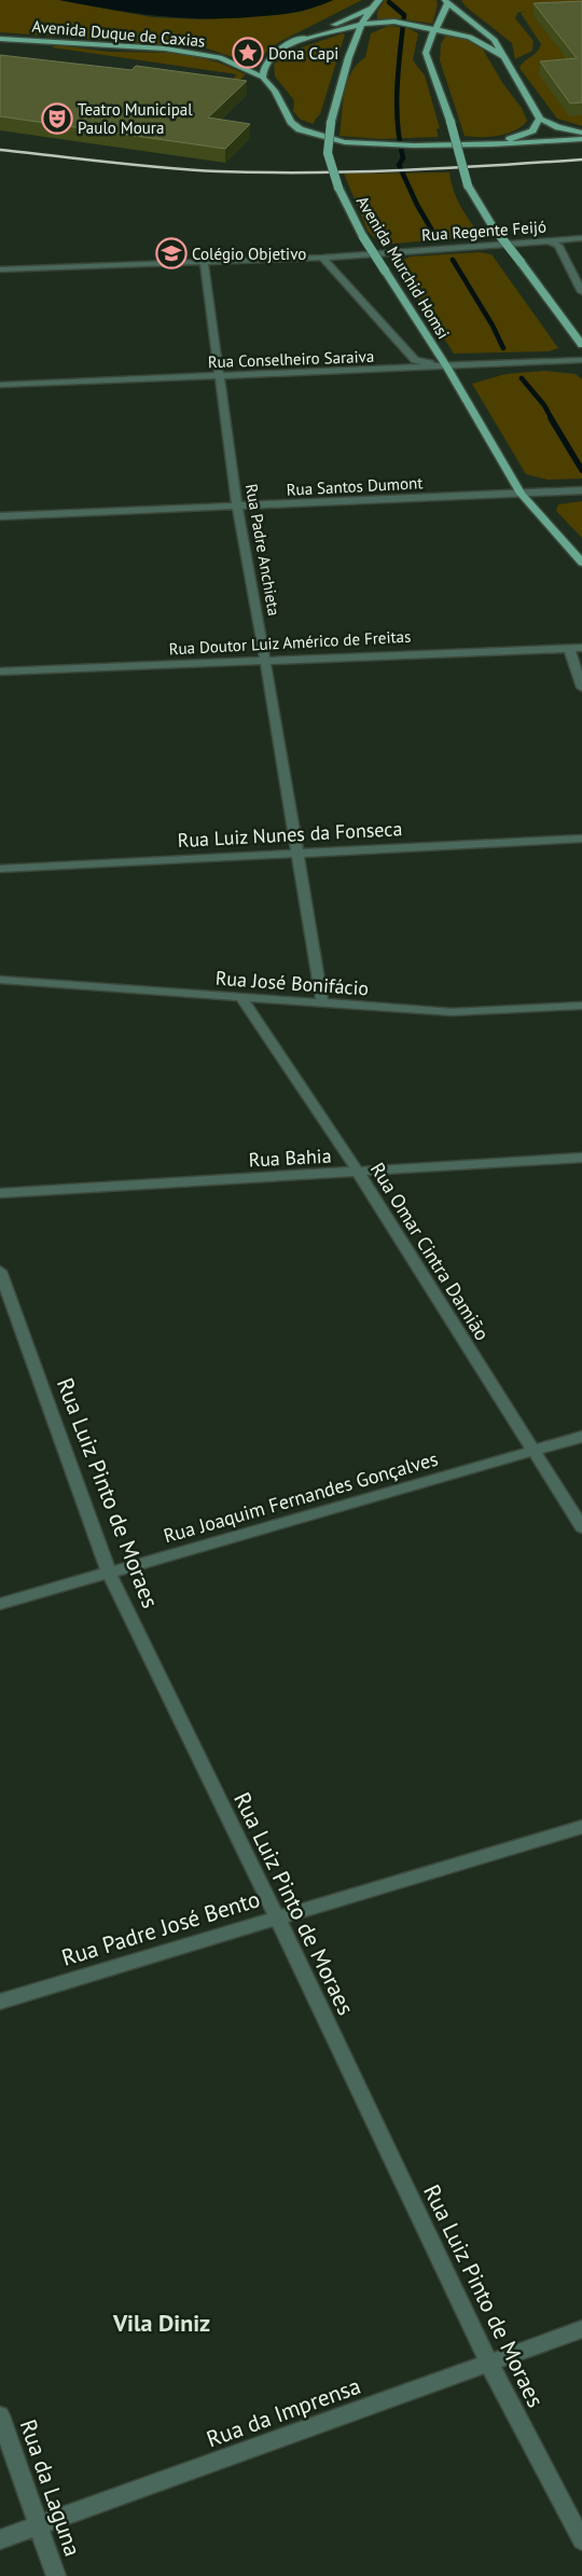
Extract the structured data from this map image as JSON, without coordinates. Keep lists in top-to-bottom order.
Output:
{
  "streets": {
    "main road": ["Avenida Duque de Caxias", "Avenida Murchid Homsi"],
    "street": [
      "Rua Regente Feijó",
      "Rua Conselheiro Saraiva",
      "Rua Santos Dumont",
      "Rua Padre Anchieta",
      "Rua Doutor Luiz Américo de Freitas",
      "Rua Luiz Nunes da Fonseca",
      "Rua José Bonifácio",
      "Rua Bahia",
      "Rua Omar Cintra Damião",
      "Rua Luiz Pinto de Moraes",
      "Rua Joaquim Fernandes Gonçalves",
      "Rua Padre José Bento",
      "Rua da Imprensa",
      "Rua da Laguna"
    ]
  },
  "crossings": [
    ["Rua Regente Feijó", "Avenida Murchid Homsi"],
    ["Rua Regente Feijó", "Rua Padre Anchieta"],
    ["Avenida Murchid Homsi", "Rua Conselheiro Saraiva"],
    ["Avenida Murchid Homsi", "Rua Santos Dumont"],
    ["Rua Conselheiro Saraiva", "Rua Padre Anchieta"],
    ["Rua Santos Dumont", "Rua Padre Anchieta"],
    ["Rua Padre Anchieta", "Rua Doutor Luiz Américo de Freitas"],
    ["Rua Padre Anchieta", "Rua Luiz Nunes da Fonseca"],
    ["Rua Padre Anchieta", "Rua José Bonifácio"],
    ["Rua José Bonifácio", "Rua Omar Cintra Damião"],
    ["Rua Bahia", "Rua Omar Cintra Damião"],
    ["Rua Omar Cintra Damião", "Rua Joaquim Fernandes Gonçalves"],
    ["Rua Luiz Pinto de Moraes", "Rua Joaquim Fernandes Gonçalves"],
    ["Rua Luiz Pinto de Moraes", "Rua Padre José Bento"],
    ["Rua Luiz Pinto de Moraes", "Rua da Imprensa"],
    ["Rua da Imprensa", "Rua da Laguna"]
  ],
  "districts": ["Vila Diniz"],
  "places": {
    "place": ["Dona Capi"],
    "theatre": ["Teatro Municipal Paulo Moura"],
    "school or university": ["Colégio Objetivo"]
  }
}
